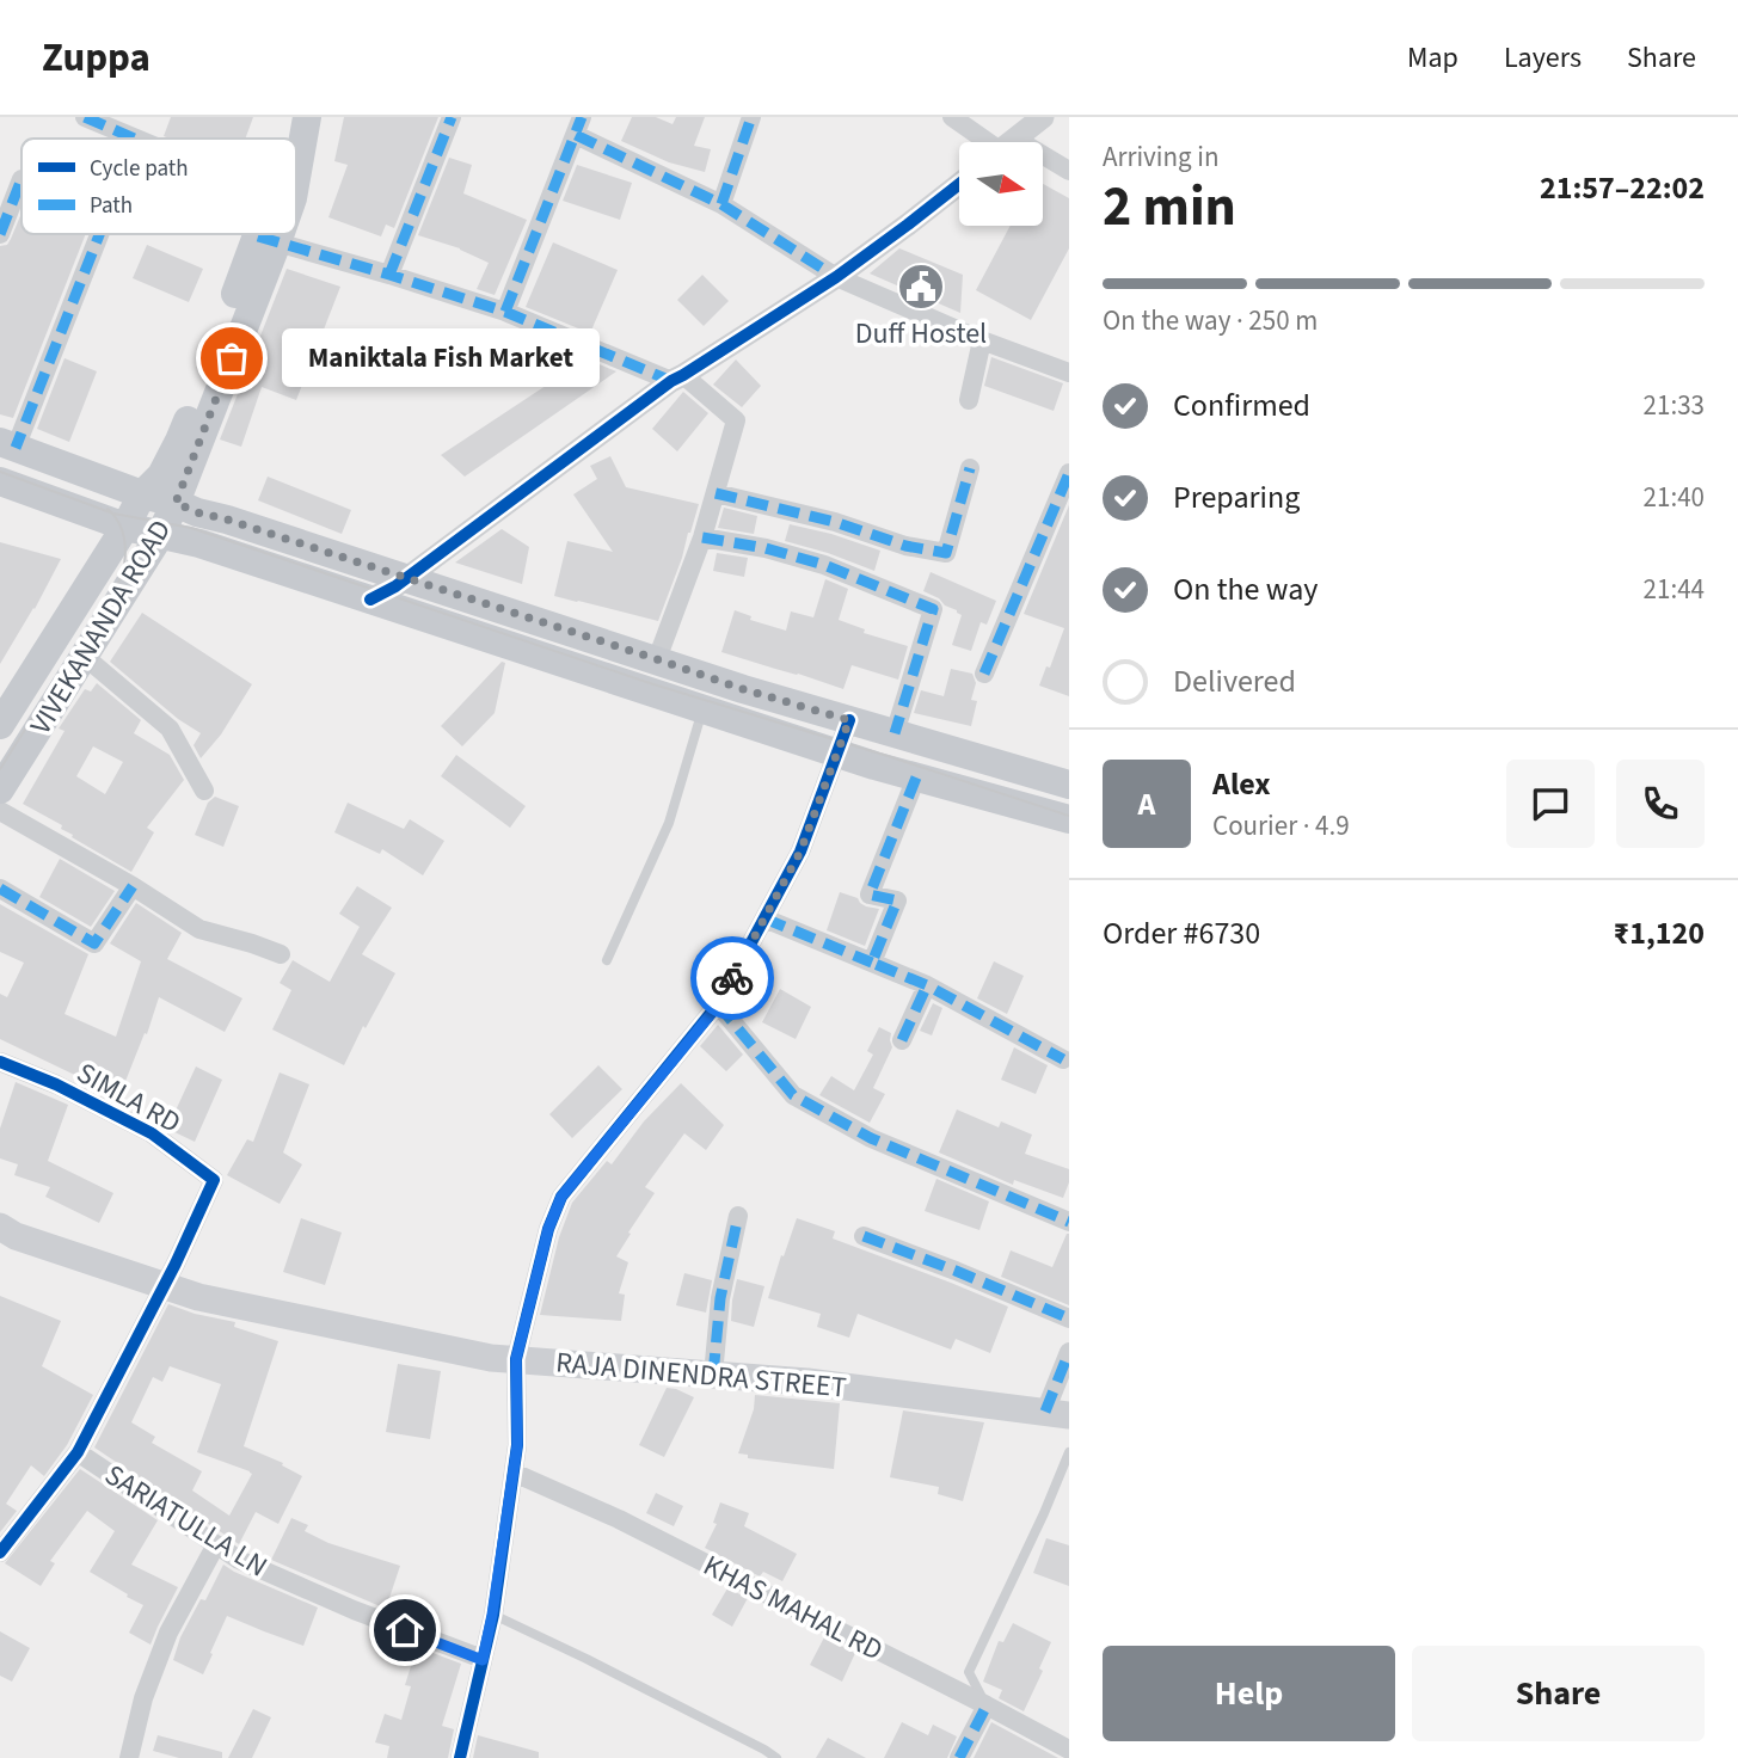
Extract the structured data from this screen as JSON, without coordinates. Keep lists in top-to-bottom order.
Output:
{
  "streets": {
    "main road": ["VIVEKANANDA ROAD", "RAJA DINENDRA STREET"],
    "street": ["SIMLA RD", "SARIATULLA LN", "KHAS MAHAL RD"]
  },
  "crossings": [
    ["SIMLA RD", "RAJA DINENDRA STREET"]
  ],
  "places": {
    "public building": ["Duff Hostel"],
    "other": ["Maniktala Fish Market"]
  },
  "legend": ["Cycle path", "Path"],
  "north": "right",
  "page": {
    "header": "Zuppa",
    "nav": ["Map", "Layers", "Share"],
    "heading": ["2 min", "Arriving in", "21:57–22:02"],
    "panel": [
      "Alex",
      "Courier · 4.9",
      "Order #6730",
      "₹1,120"
    ],
    "bar": "On the way · 250 m",
    "bubble": "Maniktala Fish Market",
    "list": [
      ["Confirmed", "21:33"],
      ["Preparing", "21:40"],
      ["On the way", "21:44"],
      "Delivered"
    ],
    "round": "A",
    "buttons": ["Help", "Share"]
  }
}
